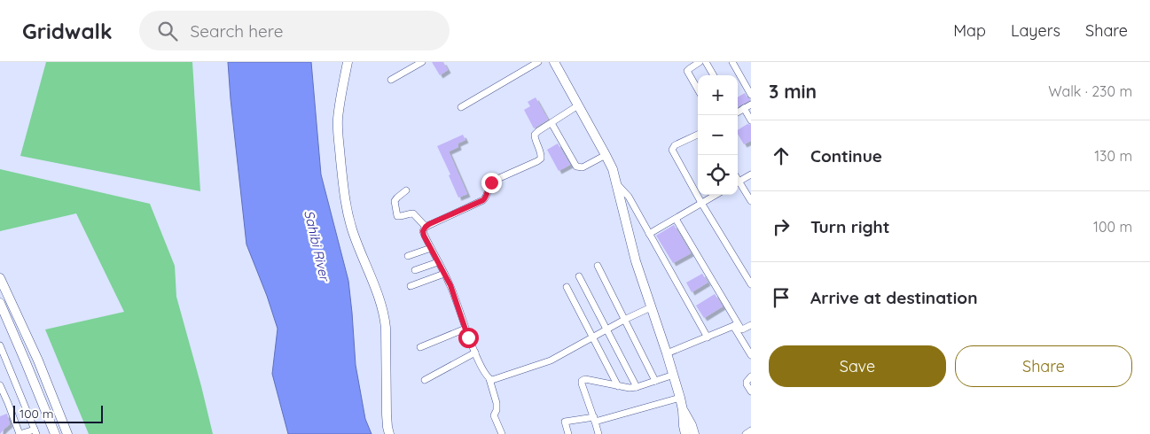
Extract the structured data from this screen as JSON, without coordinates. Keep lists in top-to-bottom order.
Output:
{
  "water": ["Sahibi River"],
  "scale_bar": "100 m",
  "page": {
    "header": "Gridwalk",
    "search": "Search here",
    "nav": ["Map", "Layers", "Share"],
    "heading": ["3 min", "Walk · 230 m"],
    "map_buttons": ["+", "−"],
    "list": [
      ["Continue", "130 m"],
      ["Turn right", "100 m"],
      "Arrive at destination"
    ],
    "buttons": ["Save", "Share"],
    "scale": "100 m"
  }
}
